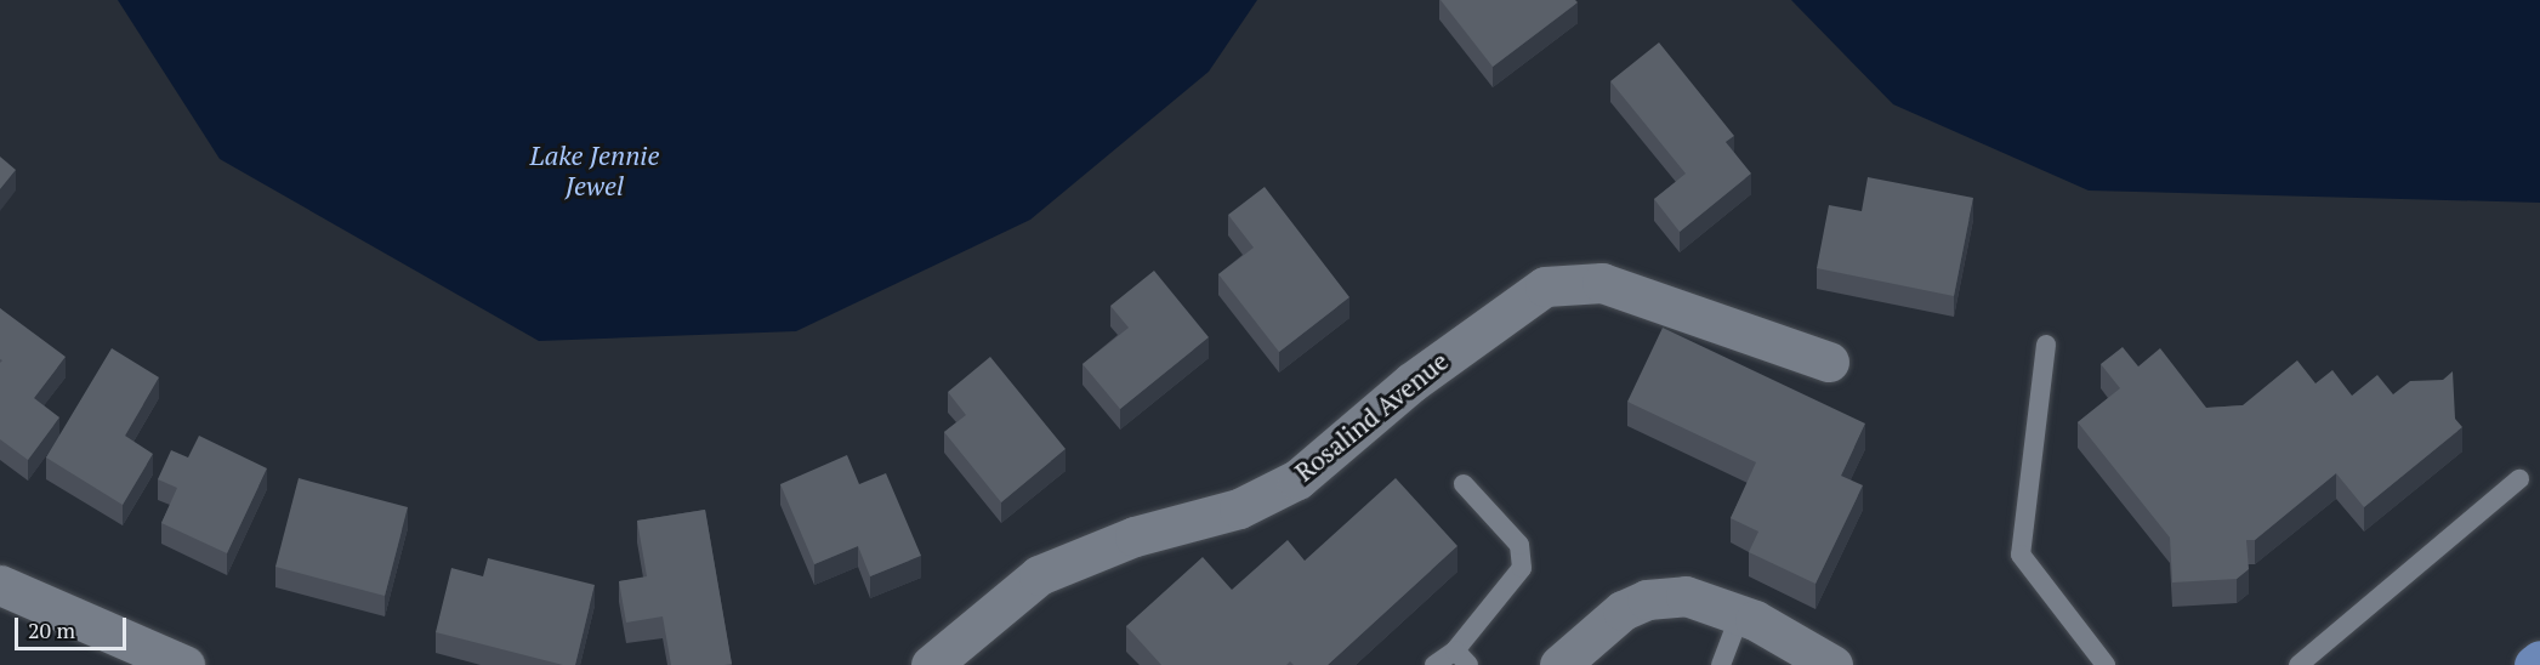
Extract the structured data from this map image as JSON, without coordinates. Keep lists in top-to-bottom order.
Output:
{
  "streets": {
    "street": ["Rosalind Avenue"]
  },
  "water": ["Lake Jennie Jewel"],
  "scale_bar": "20 m"
}
